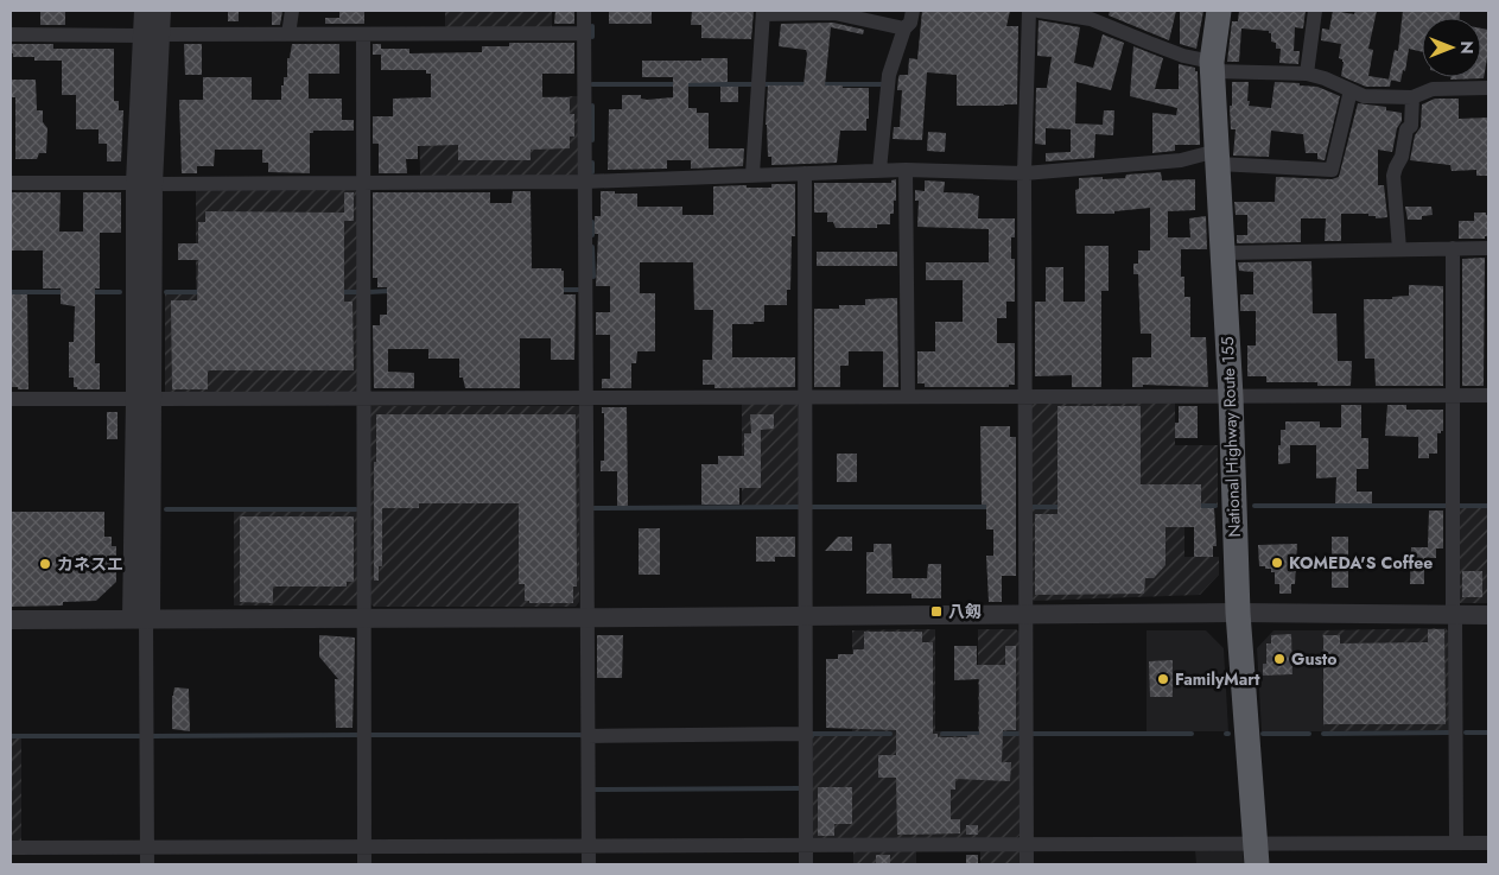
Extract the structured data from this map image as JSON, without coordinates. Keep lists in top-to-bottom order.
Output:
{
  "streets": {
    "highway": ["National Highway Route 155"]
  },
  "places": {
    "other": [
      "KOMEDA'S Coffee",
      "カネスエ",
      "Gusto",
      "FamilyMart"
    ],
    "transit": ["八剱"]
  },
  "north": "right"
}
